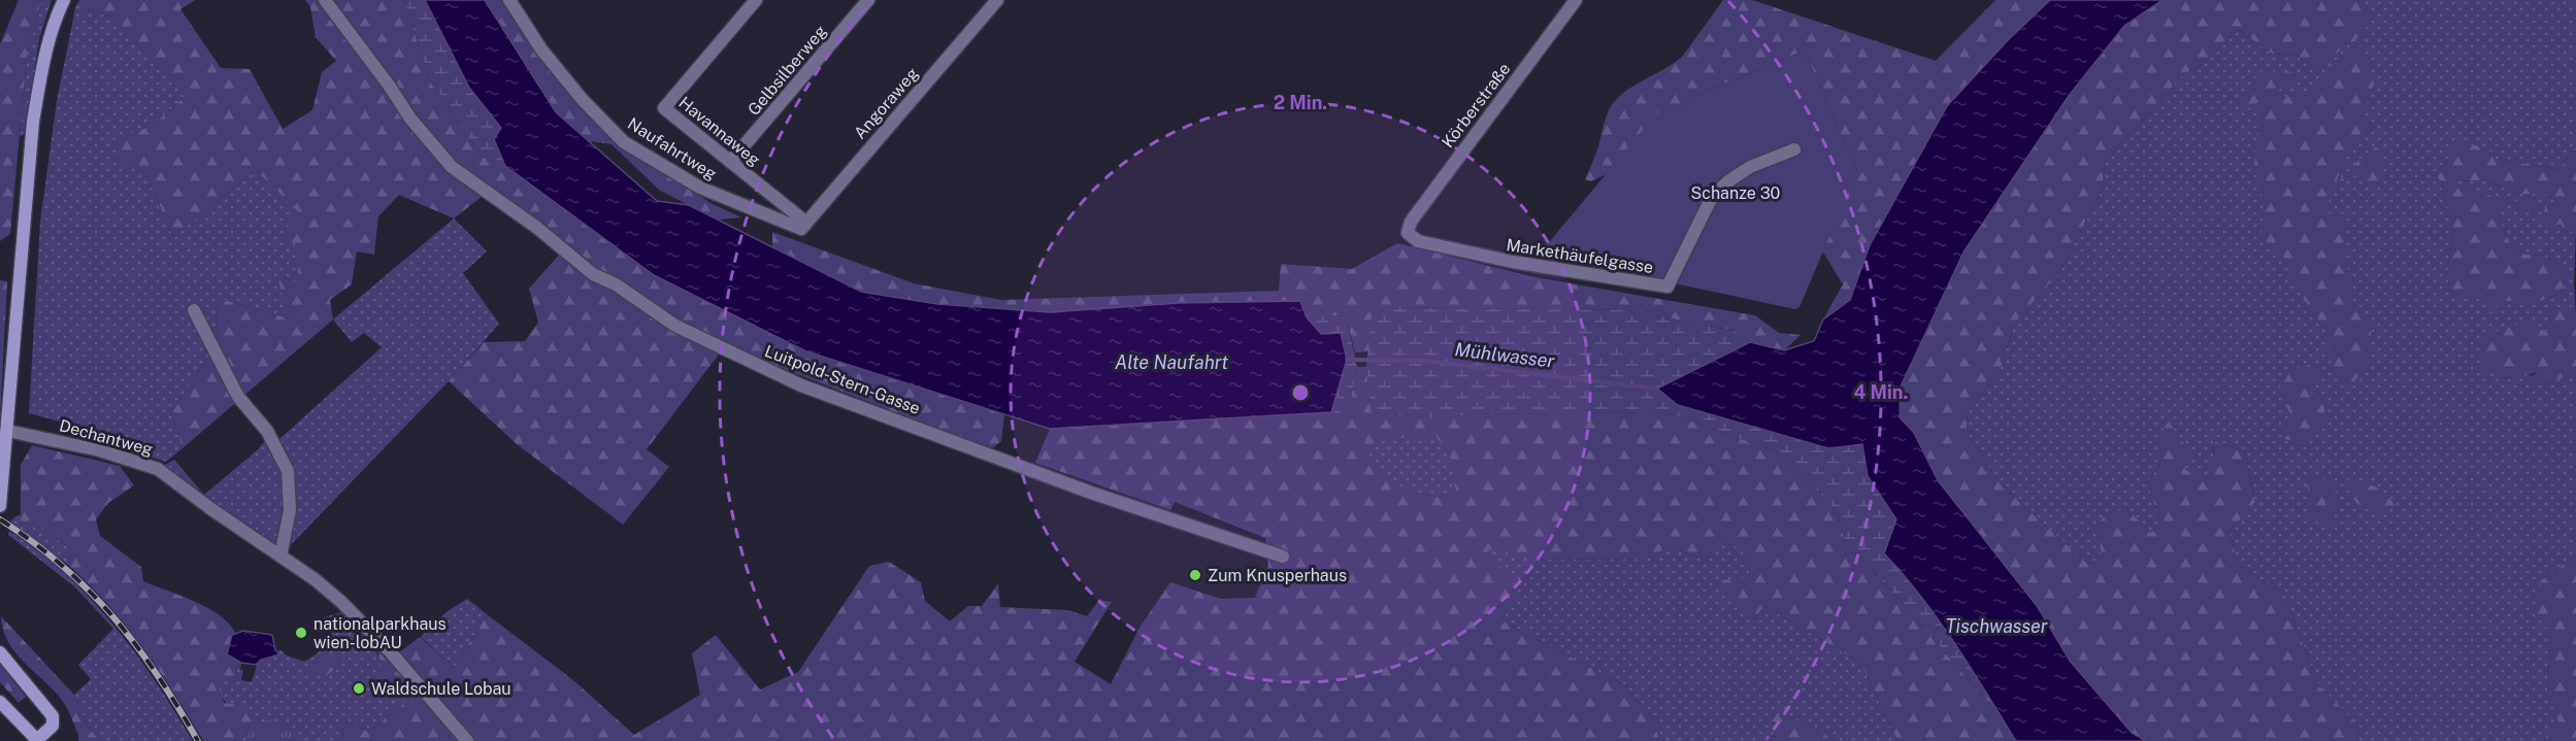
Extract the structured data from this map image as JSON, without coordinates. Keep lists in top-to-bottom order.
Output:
{
  "streets": {
    "street": [
      "Gelbsilberweg",
      "Angoraweg",
      "Körberstraße",
      "Havannaweg",
      "Naufahrtweg",
      "Markethäufelgasse",
      "Luitpold-Stern-Gasse",
      "Dechantweg"
    ]
  },
  "crossings": [
    ["Gelbsilberweg", "Havannaweg"],
    ["Angoraweg", "Havannaweg"],
    ["Angoraweg", "Naufahrtweg"],
    ["Körberstraße", "Markethäufelgasse"],
    ["Havannaweg", "Naufahrtweg"]
  ],
  "water": ["Mühlwasser", "Alte Naufahrt", "Tischwasser"],
  "parks": ["Schanze 30"],
  "places": ["Zum Knusperhaus", "nationalparkhaus wien-lobAU", "Waldschule Lobau"],
  "rings": ["2 Min.", "4 Min."]
}
